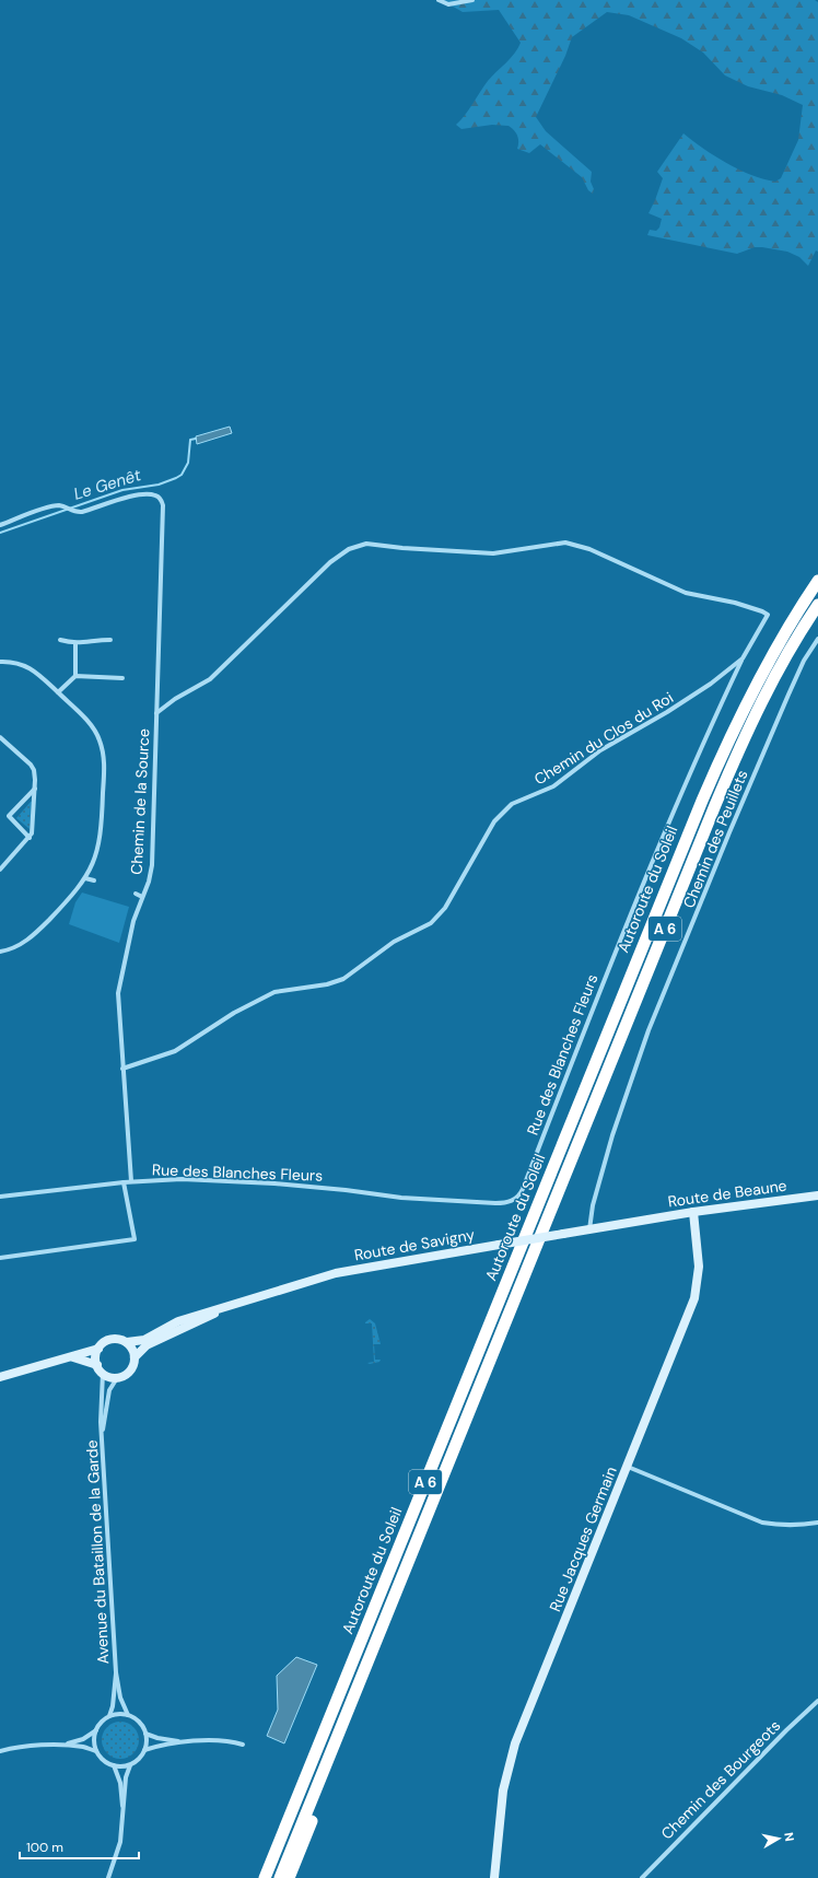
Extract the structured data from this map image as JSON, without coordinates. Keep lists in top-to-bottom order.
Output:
{
  "streets": {
    "highway": ["Autoroute du Soleil", "A 6"],
    "main road": ["Route de Beaune", "Route de Savigny", "Rue Jacques Germain"],
    "street": [
      "Chemin du Clos du Roi",
      "Chemin de la Source",
      "Chemin des Peuillets",
      "Rue des Blanches Fleurs",
      "Avenue du Bataillon de la Garde",
      "Chemin des Bourgeots"
    ]
  },
  "crossings": [
    ["Chemin du Clos du Roi", "Chemin de la Source"],
    ["Chemin du Clos du Roi", "Rue des Blanches Fleurs"],
    ["Chemin de la Source", "Rue des Blanches Fleurs"],
    ["Chemin des Peuillets", "Route de Savigny"],
    ["Route de Beaune", "Route de Savigny"],
    ["Route de Beaune", "Rue Jacques Germain"],
    ["Route de Savigny", "Avenue du Bataillon de la Garde"]
  ],
  "water": ["Le Genêt"],
  "scale_bar": "100 m",
  "north": "right"
}
